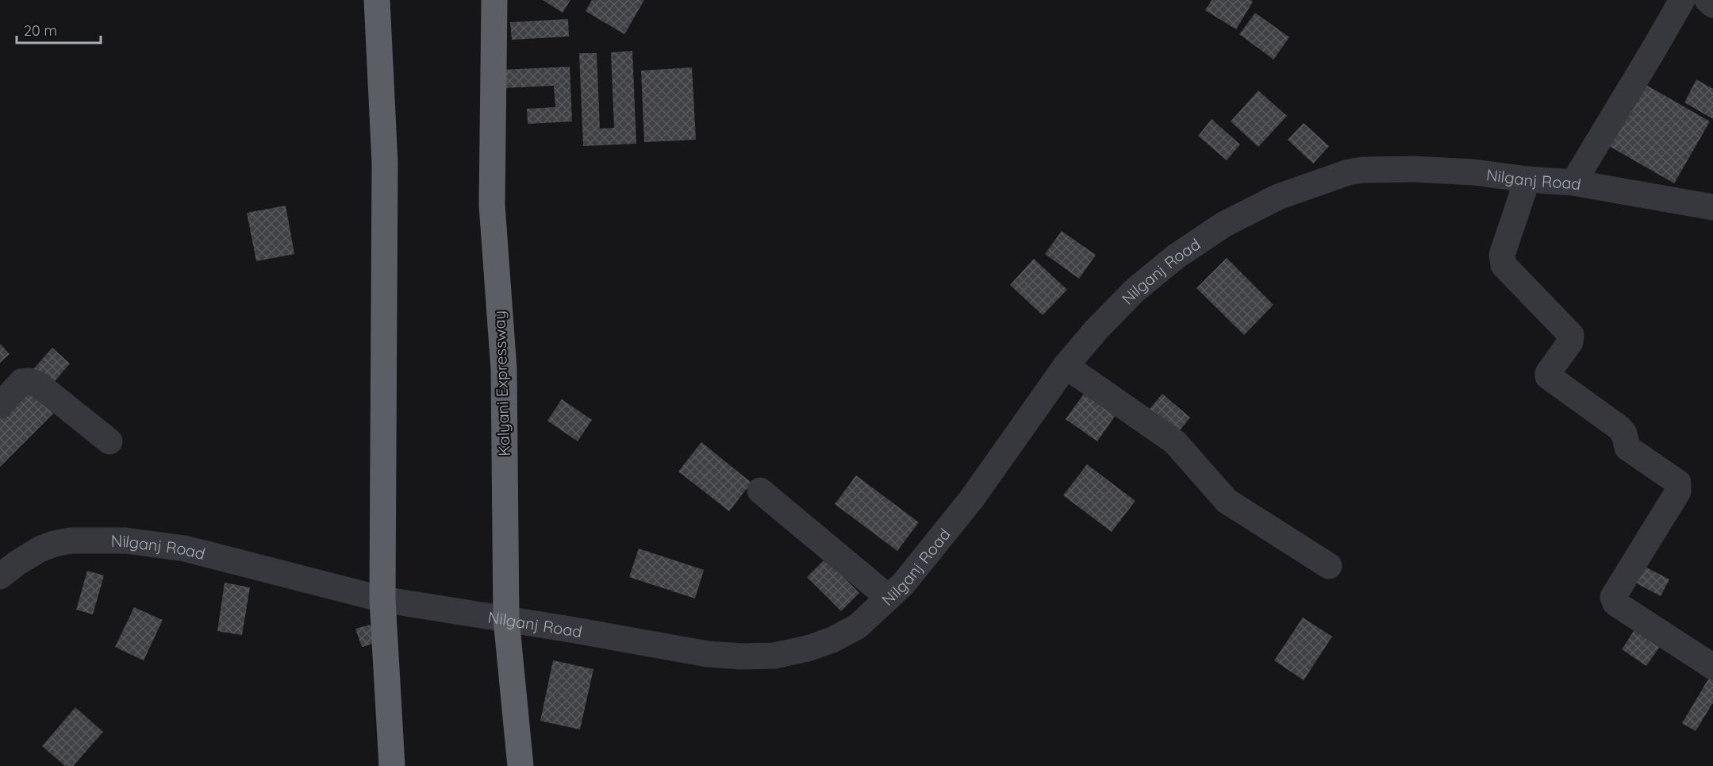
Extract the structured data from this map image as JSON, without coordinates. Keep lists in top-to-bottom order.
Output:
{
  "streets": {
    "highway": ["Kalyani Expressway"],
    "street": ["Nilganj Road"]
  },
  "crossings": [
    ["Nilganj Road", "Kalyani Expressway"]
  ],
  "scale_bar": "20 m"
}
